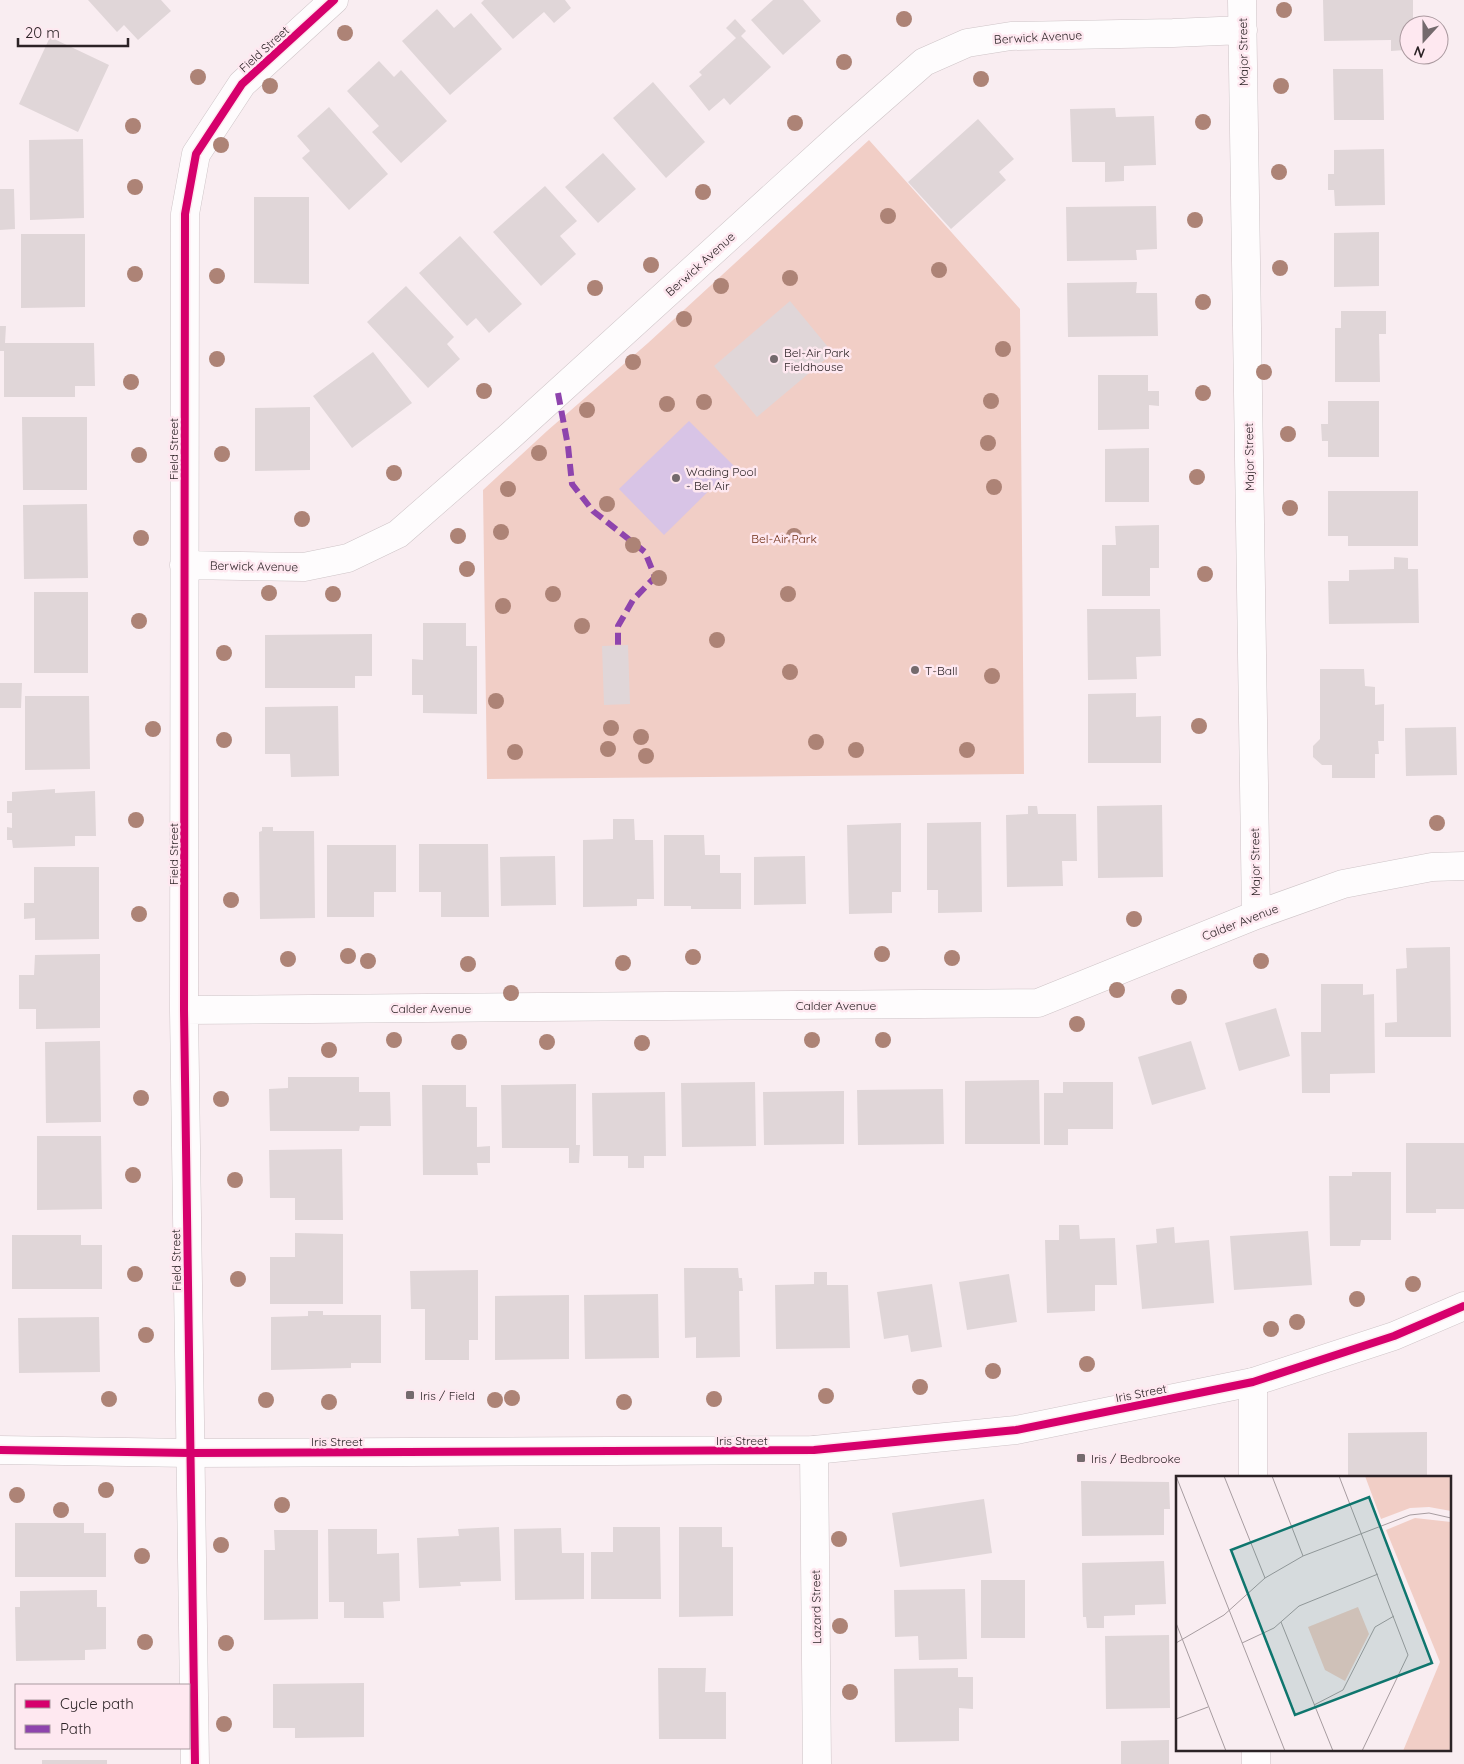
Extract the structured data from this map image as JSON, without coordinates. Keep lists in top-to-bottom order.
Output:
{
  "streets": {
    "street": [
      "Berwick Avenue",
      "Field Street",
      "Major Street",
      "Calder Avenue",
      "Iris Street",
      "Lazard Street"
    ]
  },
  "crossings": [
    ["Berwick Avenue", "Field Street"],
    ["Berwick Avenue", "Major Street"],
    ["Field Street", "Calder Avenue"],
    ["Field Street", "Iris Street"],
    ["Major Street", "Calder Avenue"],
    ["Iris Street", "Lazard Street"]
  ],
  "parks": ["Bel-Air Park"],
  "places": {
    "other": ["Bel-Air Park Fieldhouse", "Wading Pool - Bel Air", "T-Ball"],
    "transit": ["Iris / Field", "Iris / Bedbrooke"]
  },
  "legend": ["Cycle path", "Path"],
  "scale_bar": "20 m",
  "north": "bottom"
}
